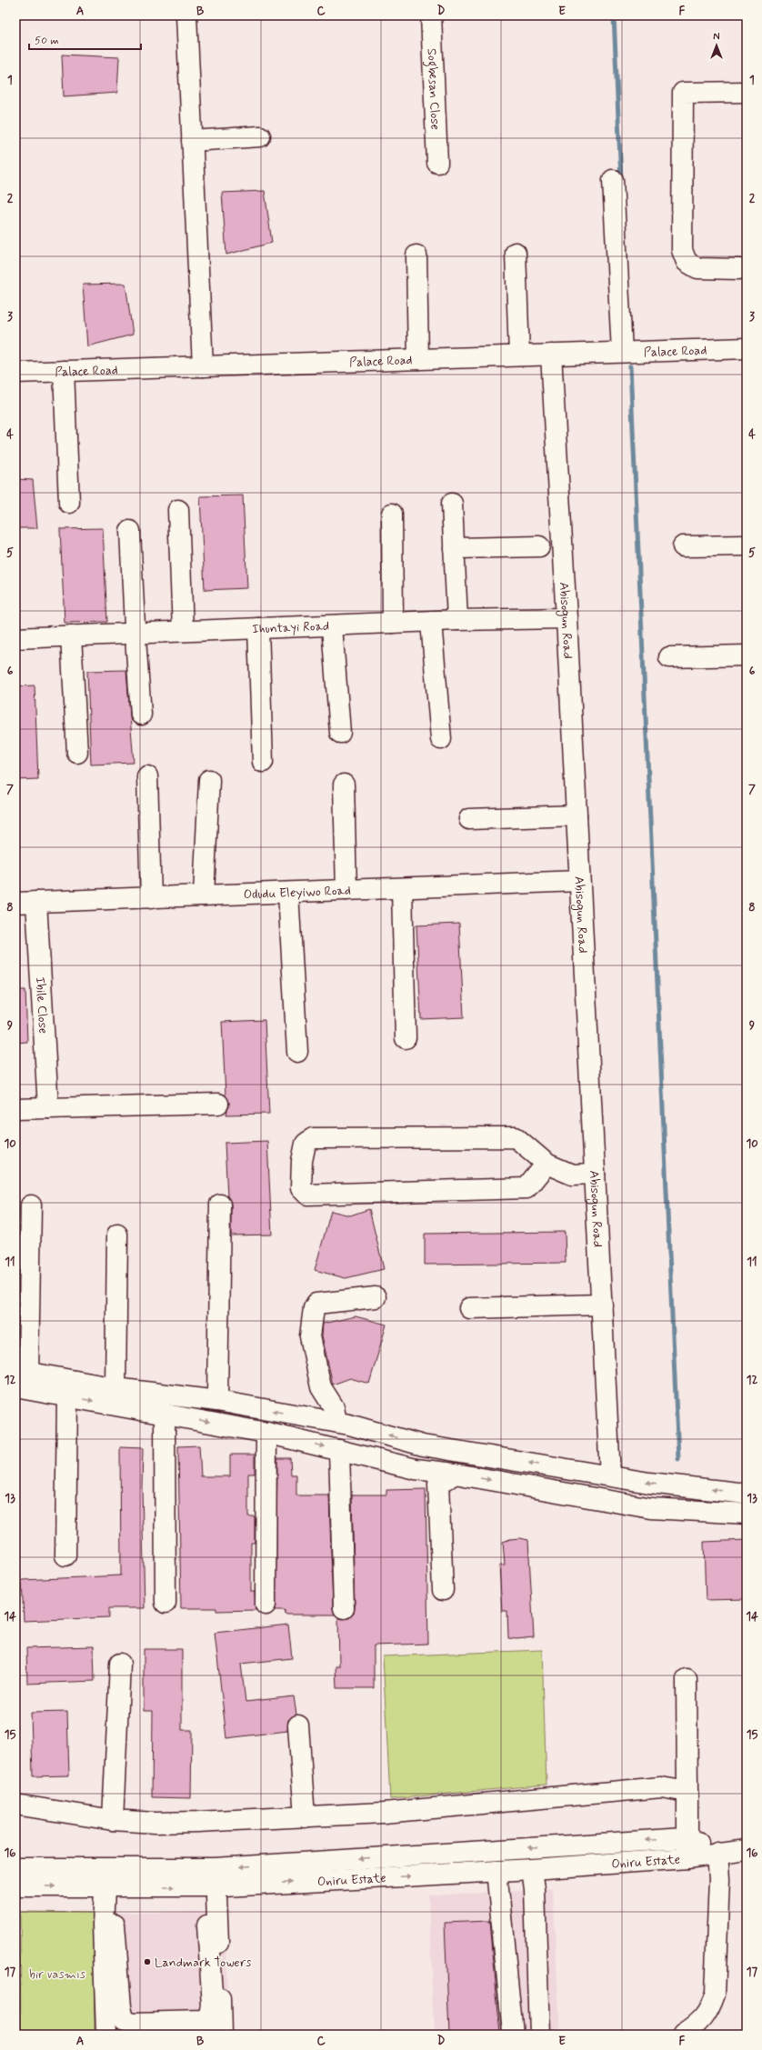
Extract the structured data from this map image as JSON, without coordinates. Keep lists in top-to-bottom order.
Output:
{
  "streets": {
    "street": [
      "Sogbesan Close",
      "Palace Road",
      "Abisogun Road",
      "Ihuntayi Road",
      "Odudu Eleyiwo Road",
      "Ibile Close",
      "Oniru Estate"
    ]
  },
  "crossings": [
    ["Palace Road", "Abisogun Road"],
    ["Abisogun Road", "Ihuntayi Road"],
    ["Abisogun Road", "Odudu Eleyiwo Road"],
    ["Odudu Eleyiwo Road", "Ibile Close"]
  ],
  "parks": ["bir vasmıs"],
  "places": ["Landmark Towers"],
  "scale_bar": "50 m",
  "north": "top",
  "grid": {
    "columns": [
      "A",
      "B",
      "C",
      "D",
      "E",
      "F"
    ],
    "rows": [
      "1",
      "2",
      "3",
      "4",
      "5",
      "6",
      "7",
      "8",
      "9",
      "10",
      "11",
      "12",
      "13",
      "14",
      "15",
      "16",
      "17"
    ]
  }
}
